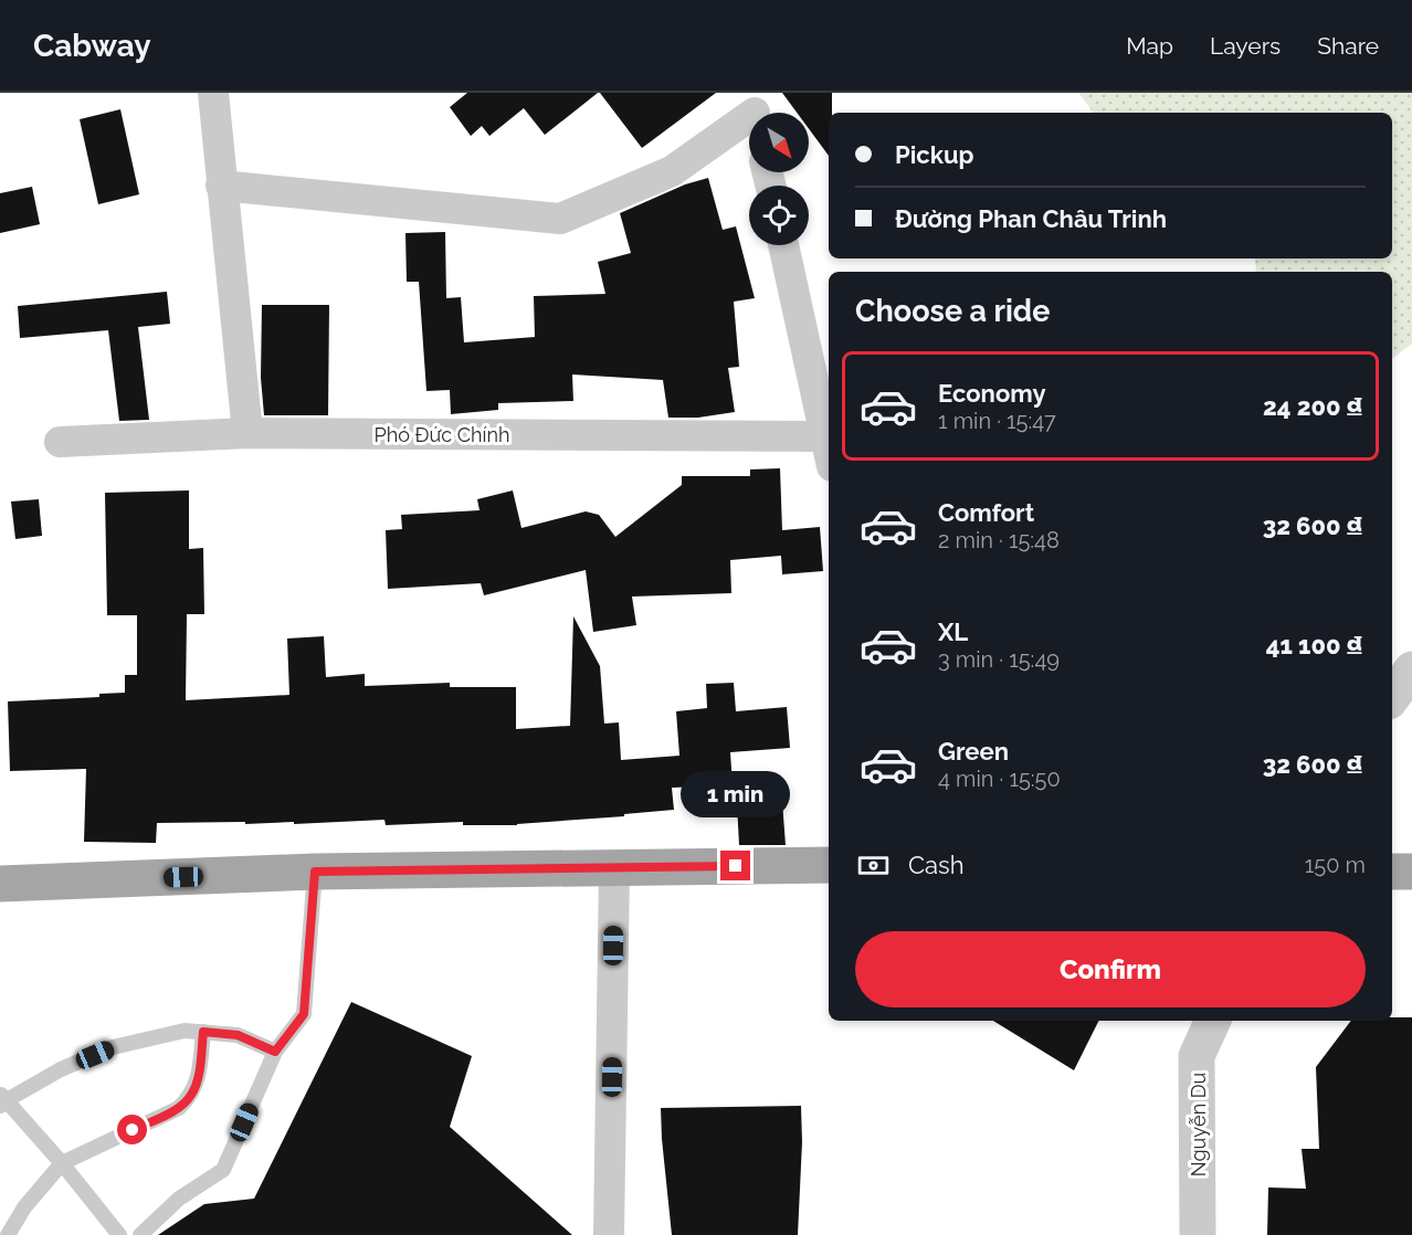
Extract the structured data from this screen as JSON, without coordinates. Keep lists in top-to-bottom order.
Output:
{
  "streets": {
    "street": ["Phó Đức Chính", "Nguyễn Du"]
  },
  "north": "bottom right",
  "page": {
    "header": "Cabway",
    "nav": ["Map", "Layers", "Share"],
    "banner": ["Pickup", "Đường Phan Châu Trinh"],
    "heading": "Choose a ride",
    "list": [
      {
        "name": "Economy",
        "note": "1 min · 15:47",
        "value": "24 200 ₫"
      },
      {
        "name": "Comfort",
        "note": "2 min · 15:48",
        "value": "32 600 ₫"
      },
      {
        "name": "XL",
        "note": "3 min · 15:49",
        "value": "41 100 ₫"
      },
      {
        "name": "Green",
        "note": "4 min · 15:50",
        "value": "32 600 ₫"
      }
    ],
    "bubble": "1 min",
    "pay": ["Cash", "150 m"],
    "buttons": "Confirm"
  }
}
